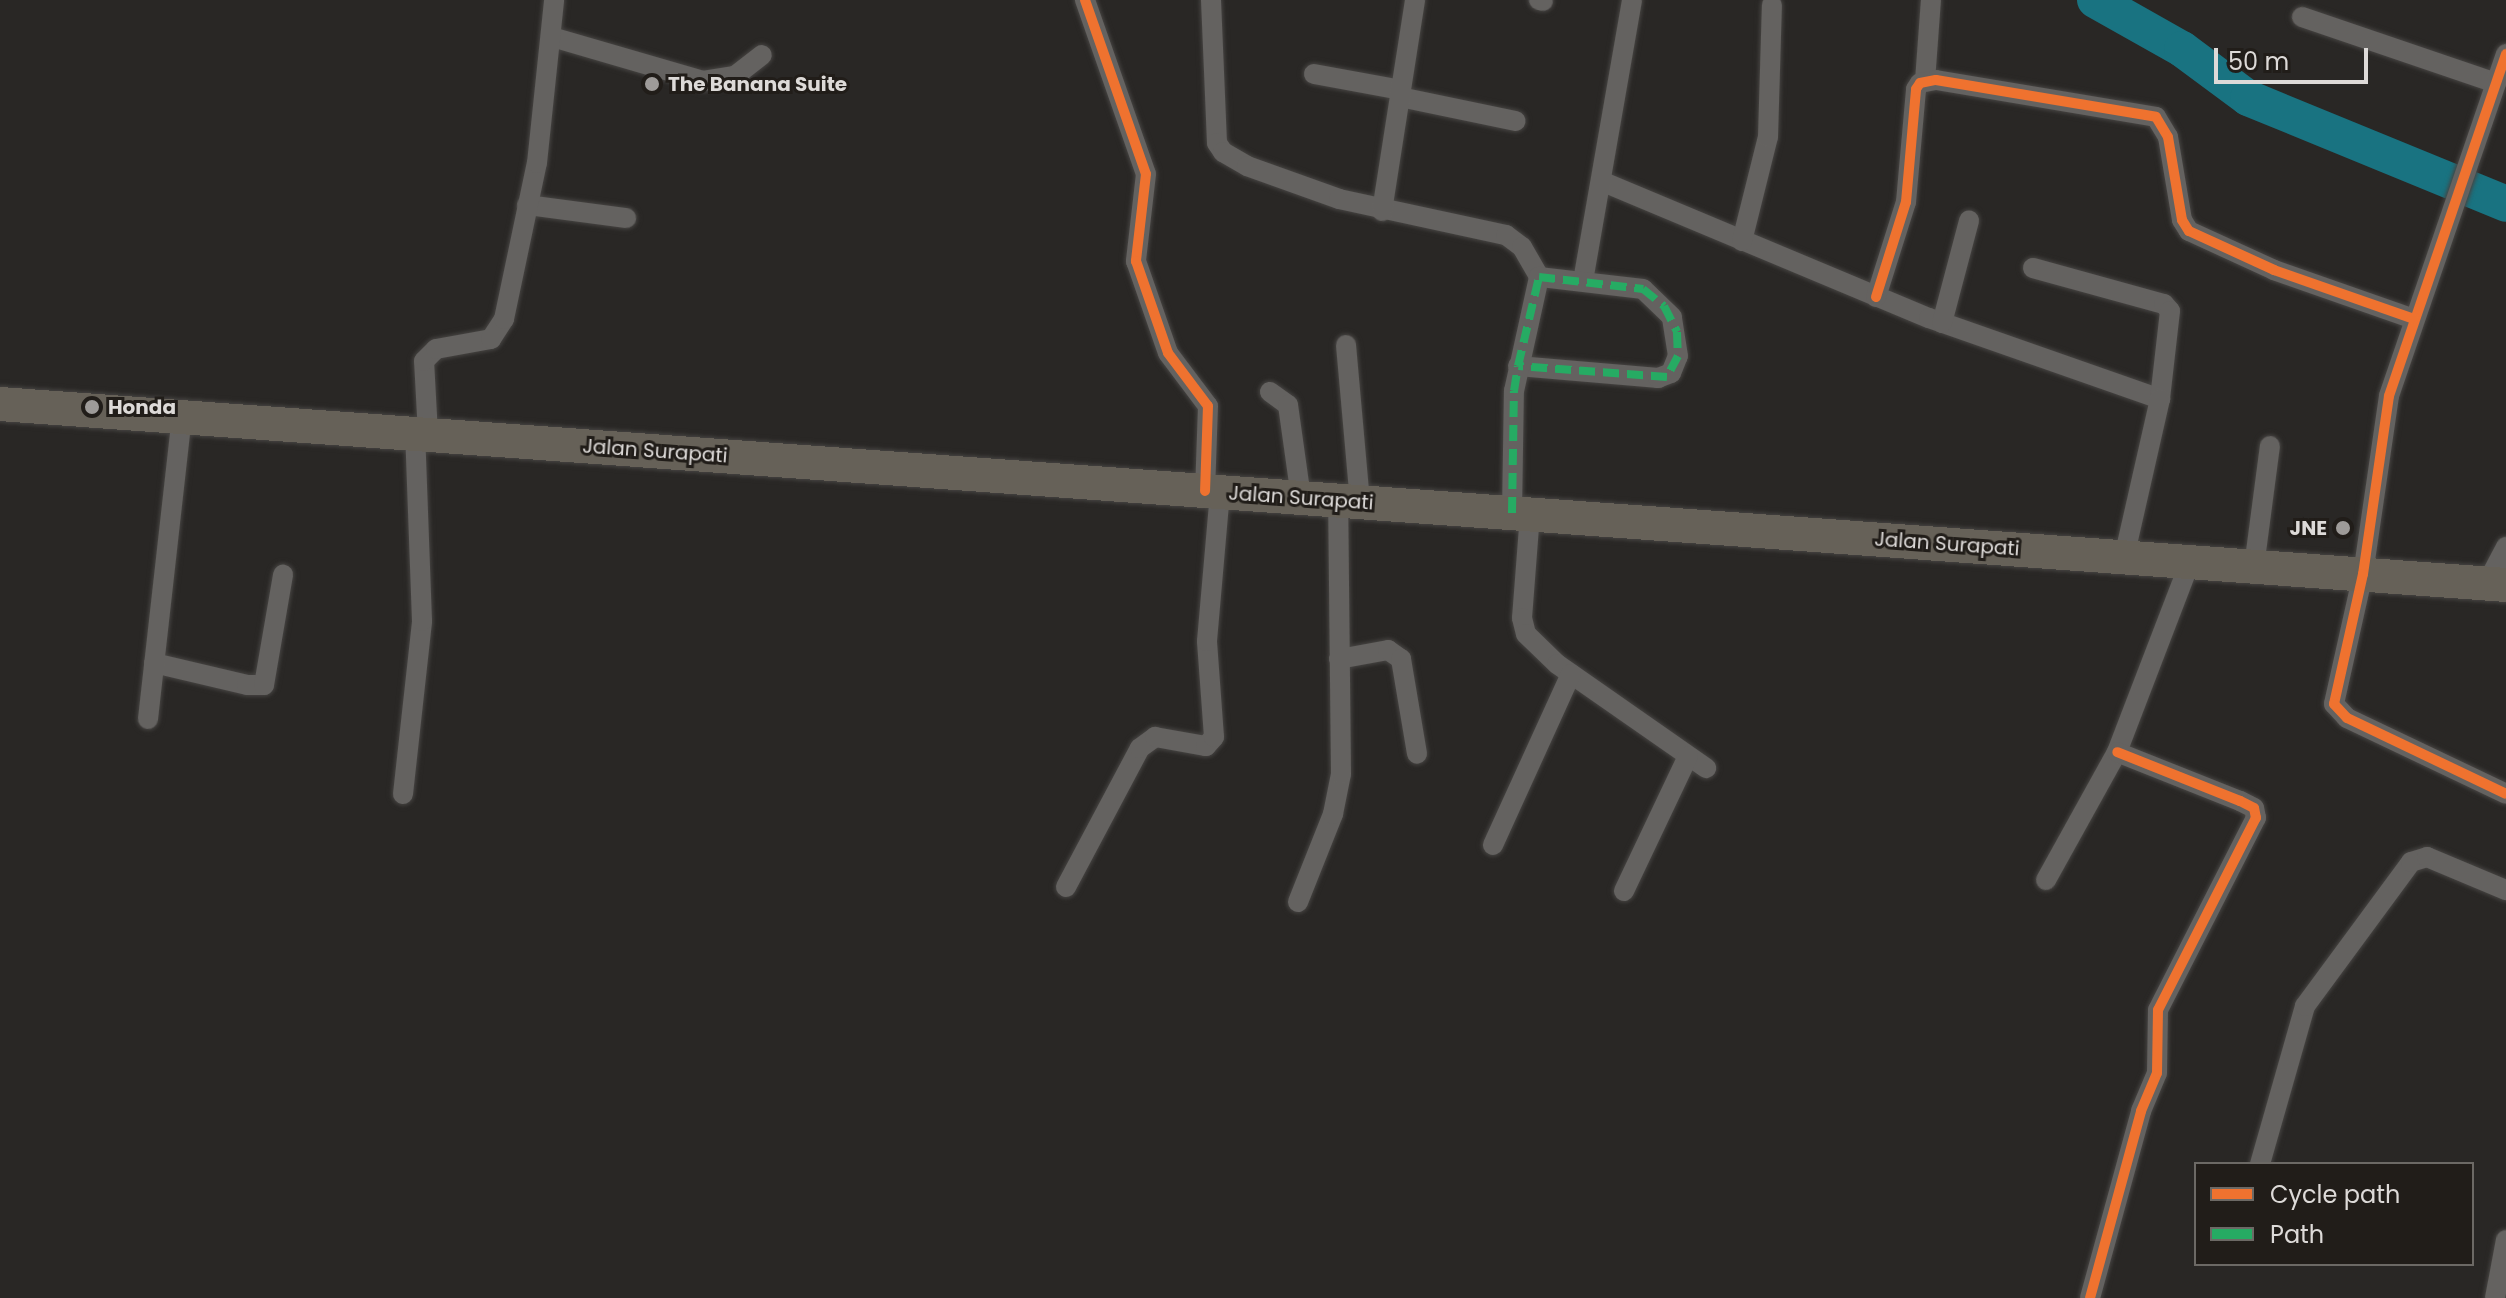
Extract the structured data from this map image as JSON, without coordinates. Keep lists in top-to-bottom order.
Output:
{
  "streets": {
    "highway": ["Jalan Surapati"]
  },
  "places": ["The Banana Suite", "Honda", "JNE"],
  "legend": ["Cycle path", "Path"],
  "scale_bar": "50 m"
}
